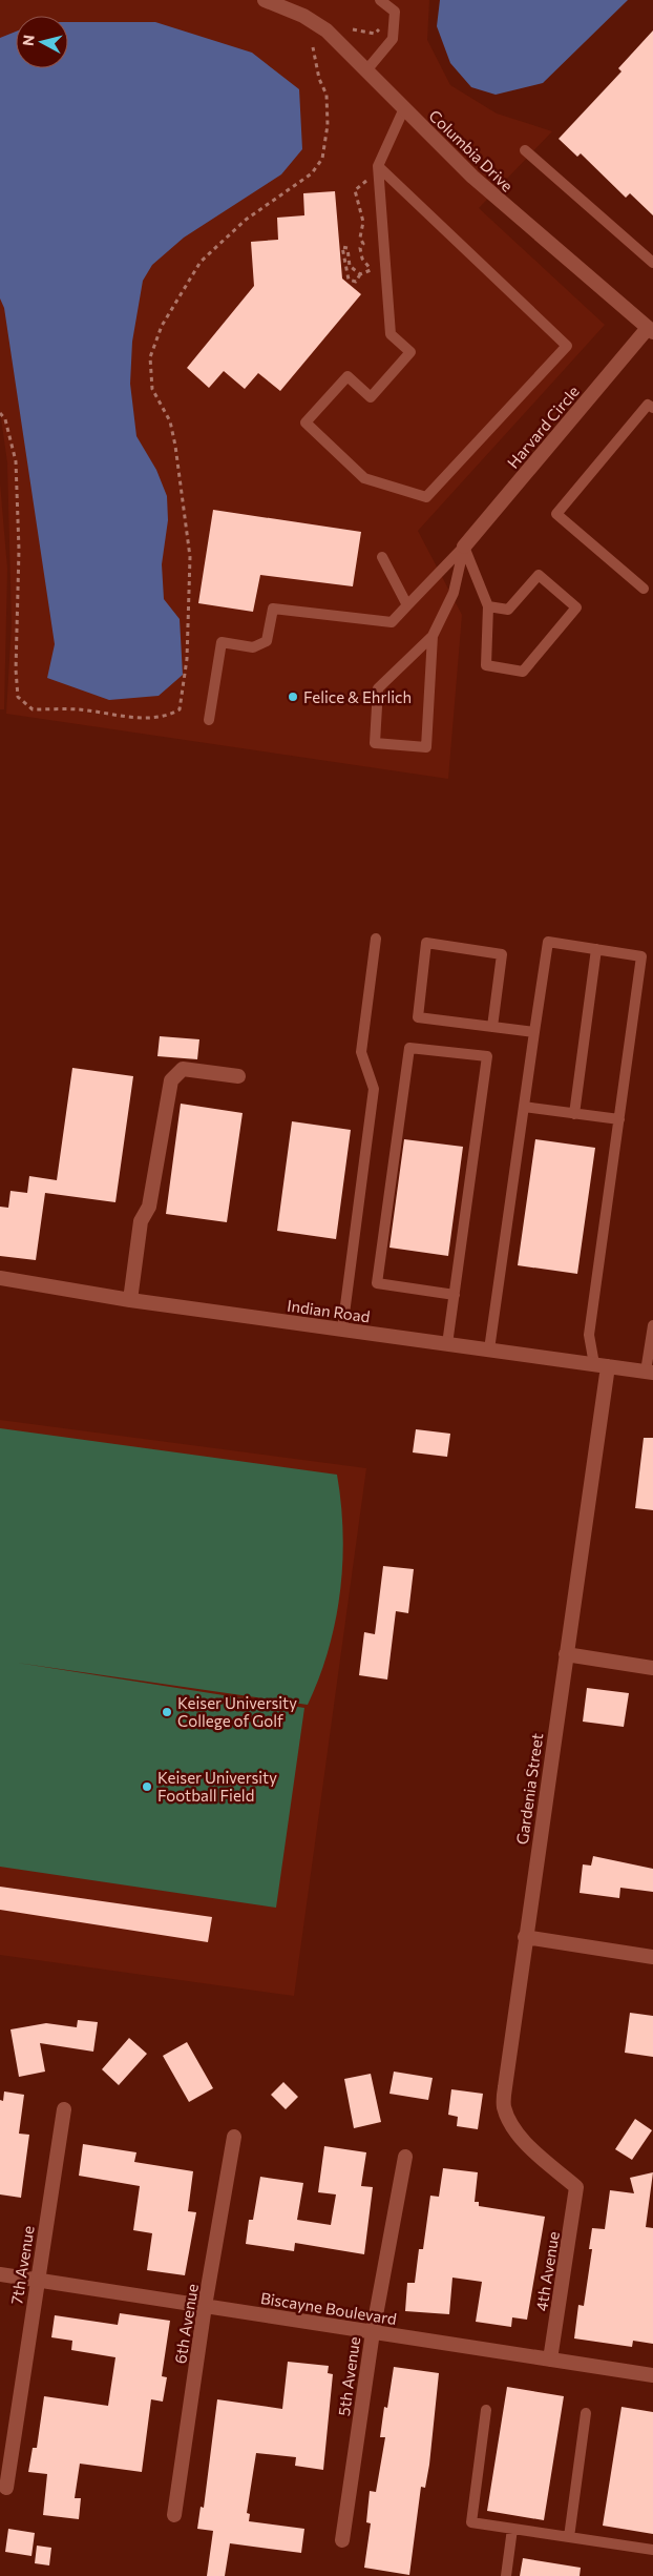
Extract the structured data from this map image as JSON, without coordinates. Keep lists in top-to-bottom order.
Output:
{
  "streets": {
    "street": [
      "Columbia Drive",
      "Harvard Circle",
      "Indian Road",
      "Gardenia Street",
      "7th Avenue",
      "4th Avenue",
      "Biscayne Boulevard",
      "6th Avenue",
      "5th Avenue"
    ]
  },
  "crossings": [
    ["Columbia Drive", "Harvard Circle"],
    ["Indian Road", "Gardenia Street"],
    ["Gardenia Street", "4th Avenue"],
    ["7th Avenue", "Biscayne Boulevard"],
    ["4th Avenue", "Biscayne Boulevard"],
    ["Biscayne Boulevard", "6th Avenue"],
    ["Biscayne Boulevard", "5th Avenue"]
  ],
  "places": ["Felice & Ehrlich", "Keiser University College of Golf", "Keiser University Football Field"],
  "north": "left"
}
